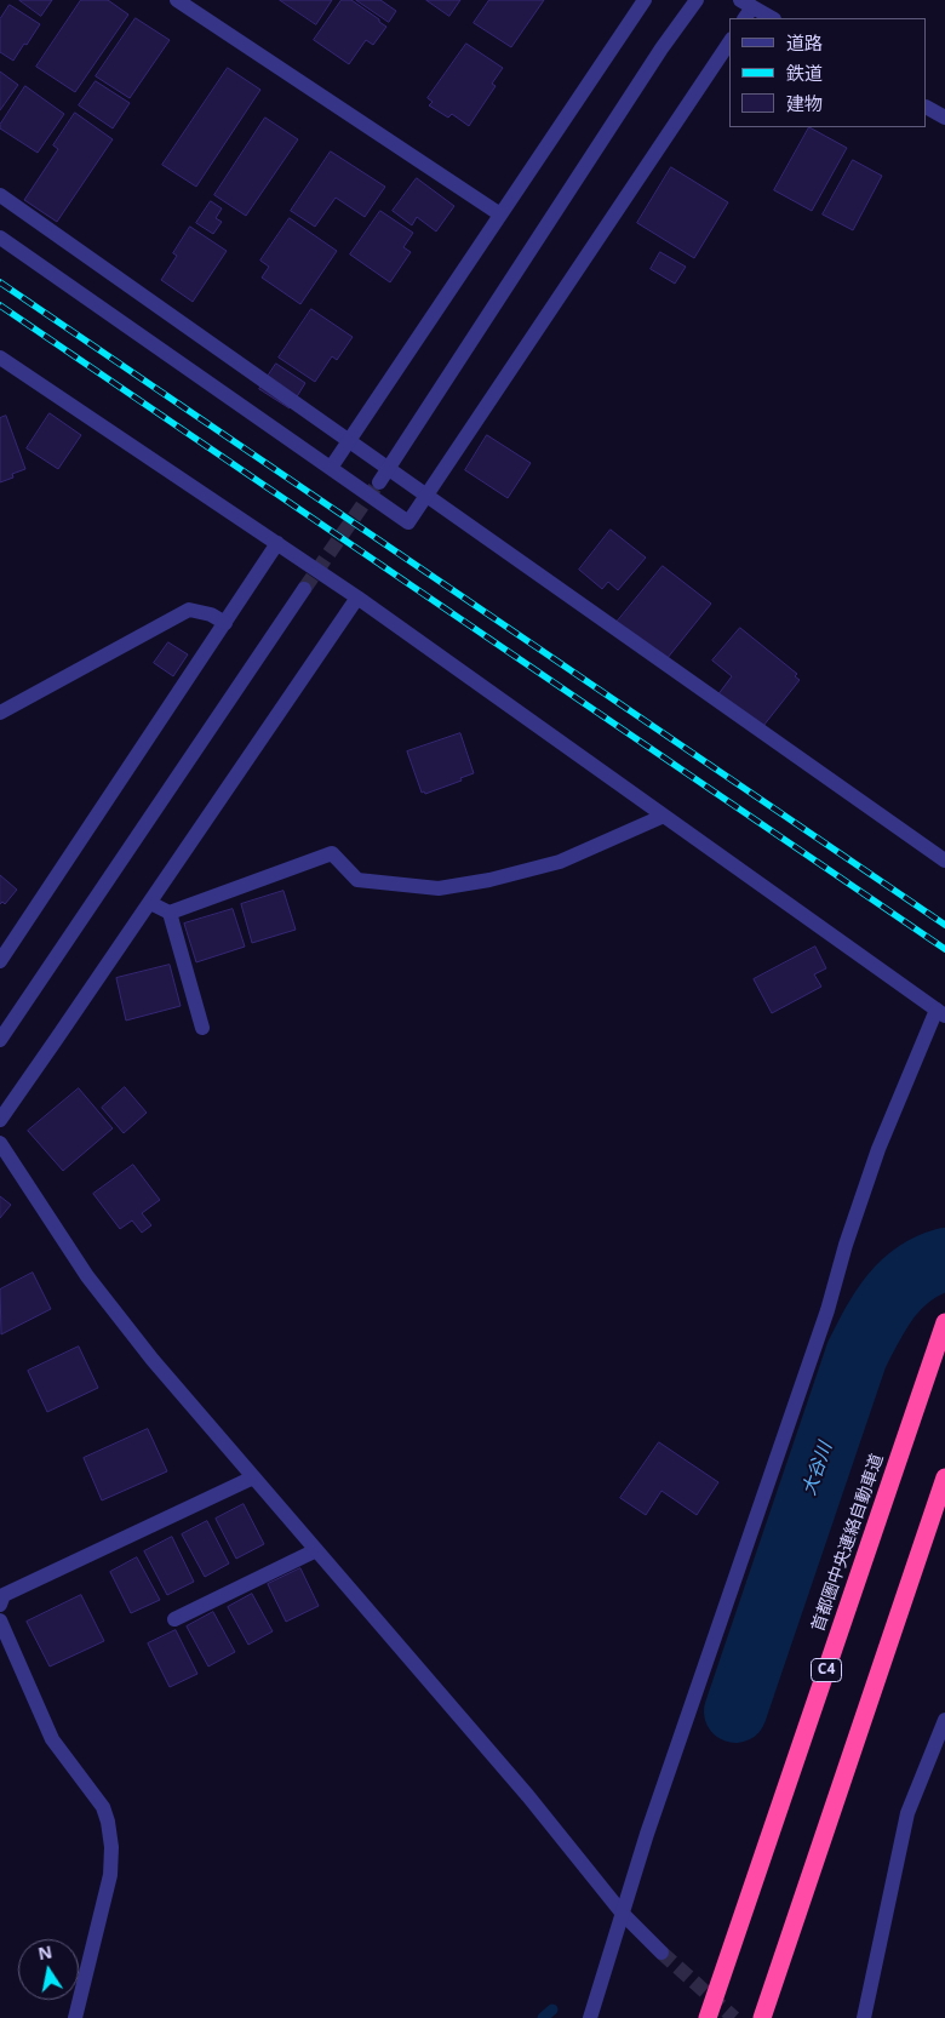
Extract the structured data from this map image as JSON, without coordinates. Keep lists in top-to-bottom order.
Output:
{
  "streets": {
    "highway": ["首都圏中央連絡自動車道", "C4"]
  },
  "water": ["大谷川"],
  "legend": ["道路", "鉄道", "建物"],
  "north": "top"
}
